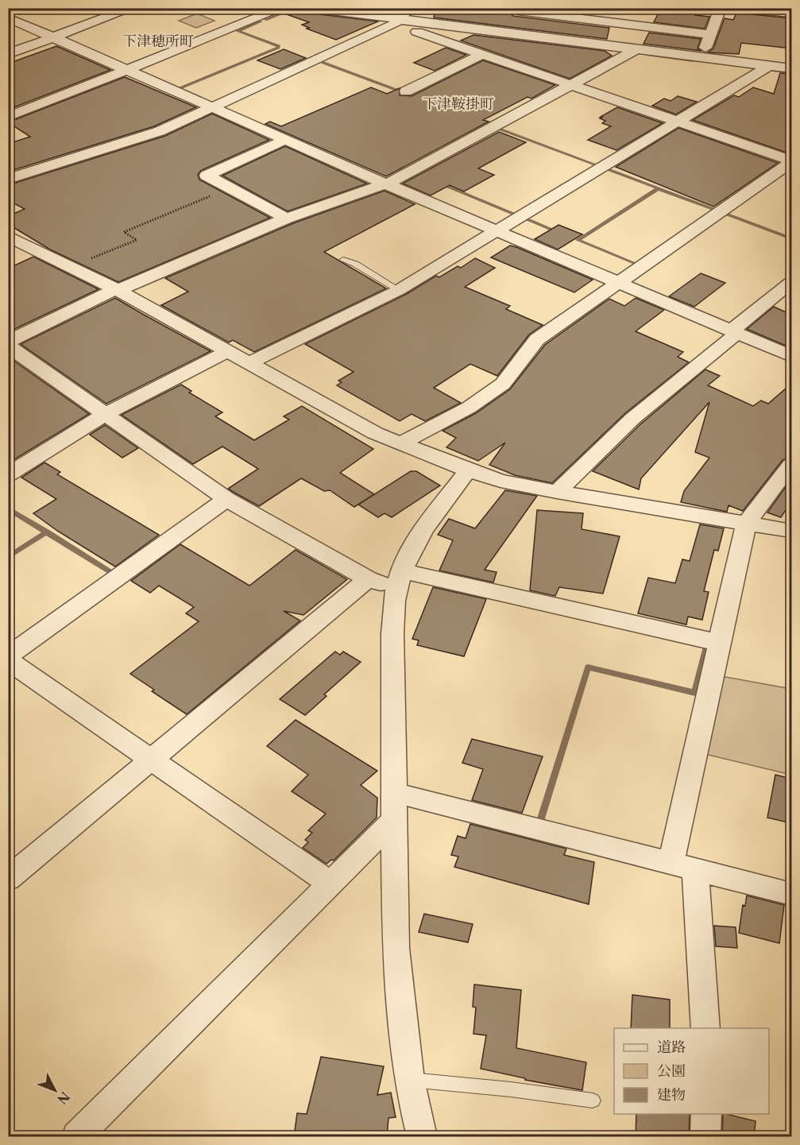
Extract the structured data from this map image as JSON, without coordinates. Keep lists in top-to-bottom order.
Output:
{
  "districts": ["下津穂所町", "下津鞍掛町"],
  "legend": ["道路", "公園", "建物"],
  "north": "bottom right"
}
